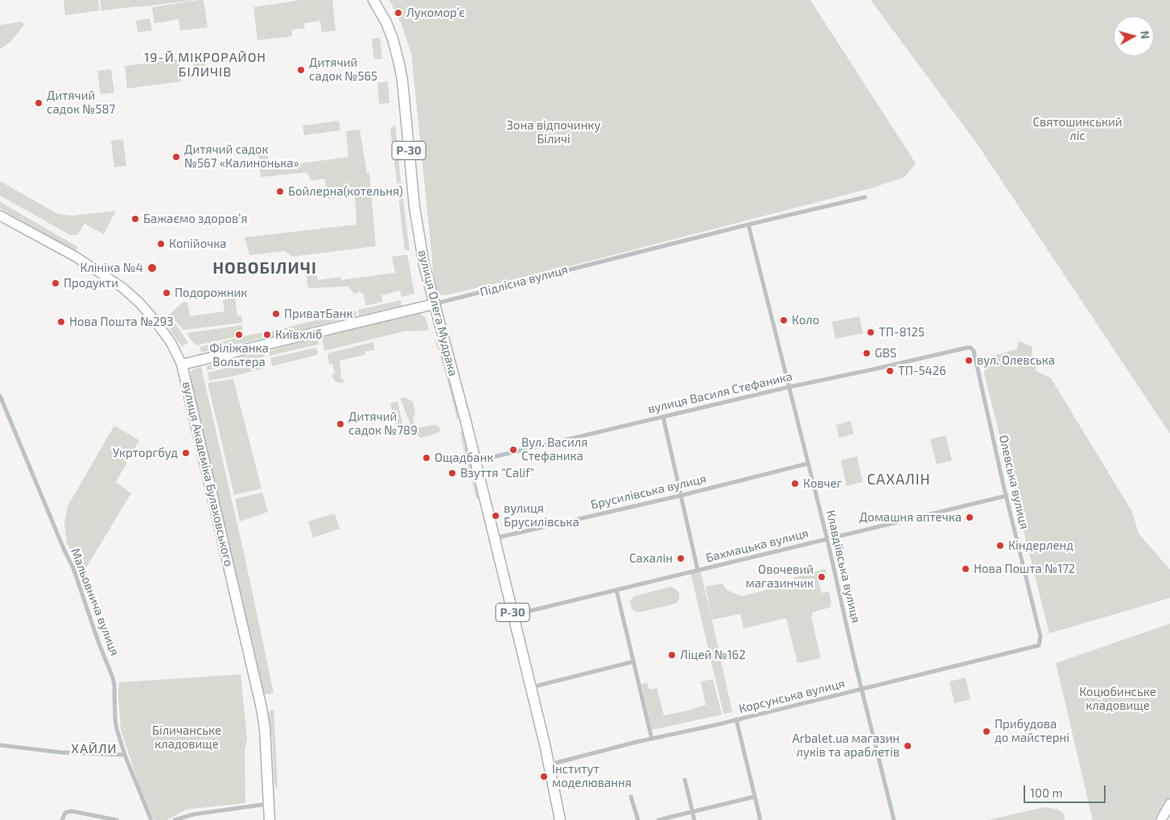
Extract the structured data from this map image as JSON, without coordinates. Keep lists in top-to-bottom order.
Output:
{
  "streets": {
    "main road": [
      "Р-30",
      "Підлісна вулиця",
      "вулиця Олега Мудрака",
      "вулиця Академіка Булаховського"
    ],
    "street": [
      "вулиця Василя Стефаника",
      "Олевська вулиця",
      "Брусилівська вулиця",
      "Бахмацька вулиця",
      "Клавдіївська вулиця",
      "Мальовнича вулиця",
      "Корсунська вулиця"
    ]
  },
  "crossings": [
    ["Р-30", "вулиця Олега Мудрака"],
    ["Р-30", "вулиця Василя Стефаника"],
    ["Р-30", "Брусилівська вулиця"],
    ["Р-30", "Бахмацька вулиця"],
    ["Р-30", "Корсунська вулиця"],
    ["Підлісна вулиця", "вулиця Олега Мудрака"],
    ["Підлісна вулиця", "вулиця Академіка Булаховського"],
    ["Підлісна вулиця", "Клавдіївська вулиця"],
    ["вулиця Олега Мудрака", "вулиця Василя Стефаника"],
    ["вулиця Василя Стефаника", "Олевська вулиця"],
    ["вулиця Василя Стефаника", "Клавдіївська вулиця"],
    ["Олевська вулиця", "Бахмацька вулиця"],
    ["Олевська вулиця", "Корсунська вулиця"],
    ["Брусилівська вулиця", "Клавдіївська вулиця"],
    ["Бахмацька вулиця", "Клавдіївська вулиця"],
    ["Клавдіївська вулиця", "Корсунська вулиця"]
  ],
  "districts": [
    "19-Й МІКРОРАЙОН БІЛИЧІВ",
    "НОВОБІЛИЧІ",
    "САХАЛІН",
    "ХАЙЛИ"
  ],
  "parks": [
    "Святошинський ліс",
    "Зона відпочинку Біличі",
    "Коцюбинське кладовище",
    "Біличанське кладовище"
  ],
  "places": [
    "Лукомор’є",
    "Дитячий садок №565",
    "Дитячий садок №587",
    "Дитячий садок №567 «Калинонька»",
    "Бойлерна(котельня)",
    "Бажаємо здоровʼя",
    "Копійочка",
    "Клініка №4",
    "Продукти",
    "Подорожник",
    "ПриватБанк",
    "Коло",
    "Нова Пошта №293",
    "ТП-8125",
    "Філіжанка Вольтера",
    "Київхліб",
    "GBS",
    "вул. Олевська",
    "ТП-5426",
    "Дитячий садок №789",
    "Вул. Василя Стефаника",
    "Укрторгбуд",
    "Ощадбанк",
    "Взуття \"Calif\"",
    "Ковчег",
    "вулиця Брусилівська",
    "Домашня аптечка",
    "Кіндерленд",
    "Сахалін",
    "Нова Пошта №172",
    "Овочевий магазинчик",
    "Ліцей №162",
    "Прибудова до майстерні",
    "Arbalet.ua магазин луків та араблетів",
    "Інститут моделювання"
  ],
  "scale_bar": "100 m",
  "north": "right"
}
